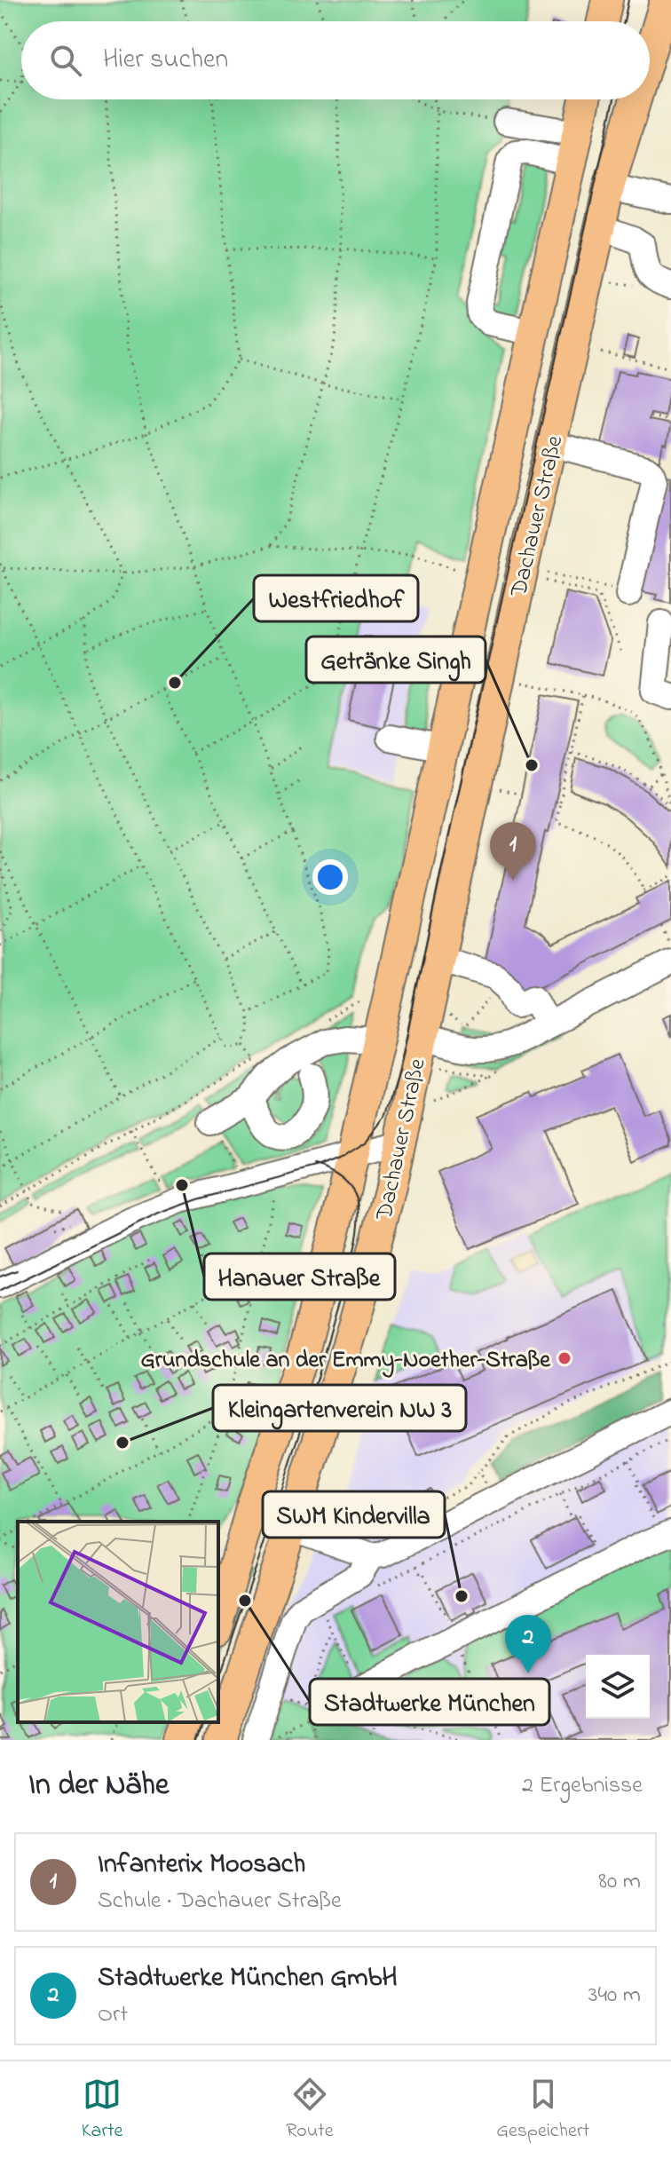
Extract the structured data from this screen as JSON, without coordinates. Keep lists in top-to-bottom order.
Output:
{
  "streets": {
    "main road": ["Dachauer Straße"]
  },
  "places": [
    "Westfriedhof",
    "Getränke Singh",
    "Hanauer Straße",
    "Grundschule an der Emmy-Noether-Straße",
    "Kleingartenverein NW 3",
    "SWM Kindervilla",
    "Stadtwerke München"
  ],
  "page": {
    "search": "Hier suchen",
    "pins": ["1", "2"],
    "heading": ["In der Nähe", "2 Ergebnisse"],
    "list": [
      {
        "mark": "1",
        "name": "Infanterix Moosach",
        "note": "Schule · Dachauer Straße",
        "value": "80 m"
      },
      {
        "mark": "2",
        "name": "Stadtwerke München GmbH",
        "note": "Ort",
        "value": "340 m"
      }
    ],
    "nav": ["Karte", "Route", "Gespeichert"]
  }
}
